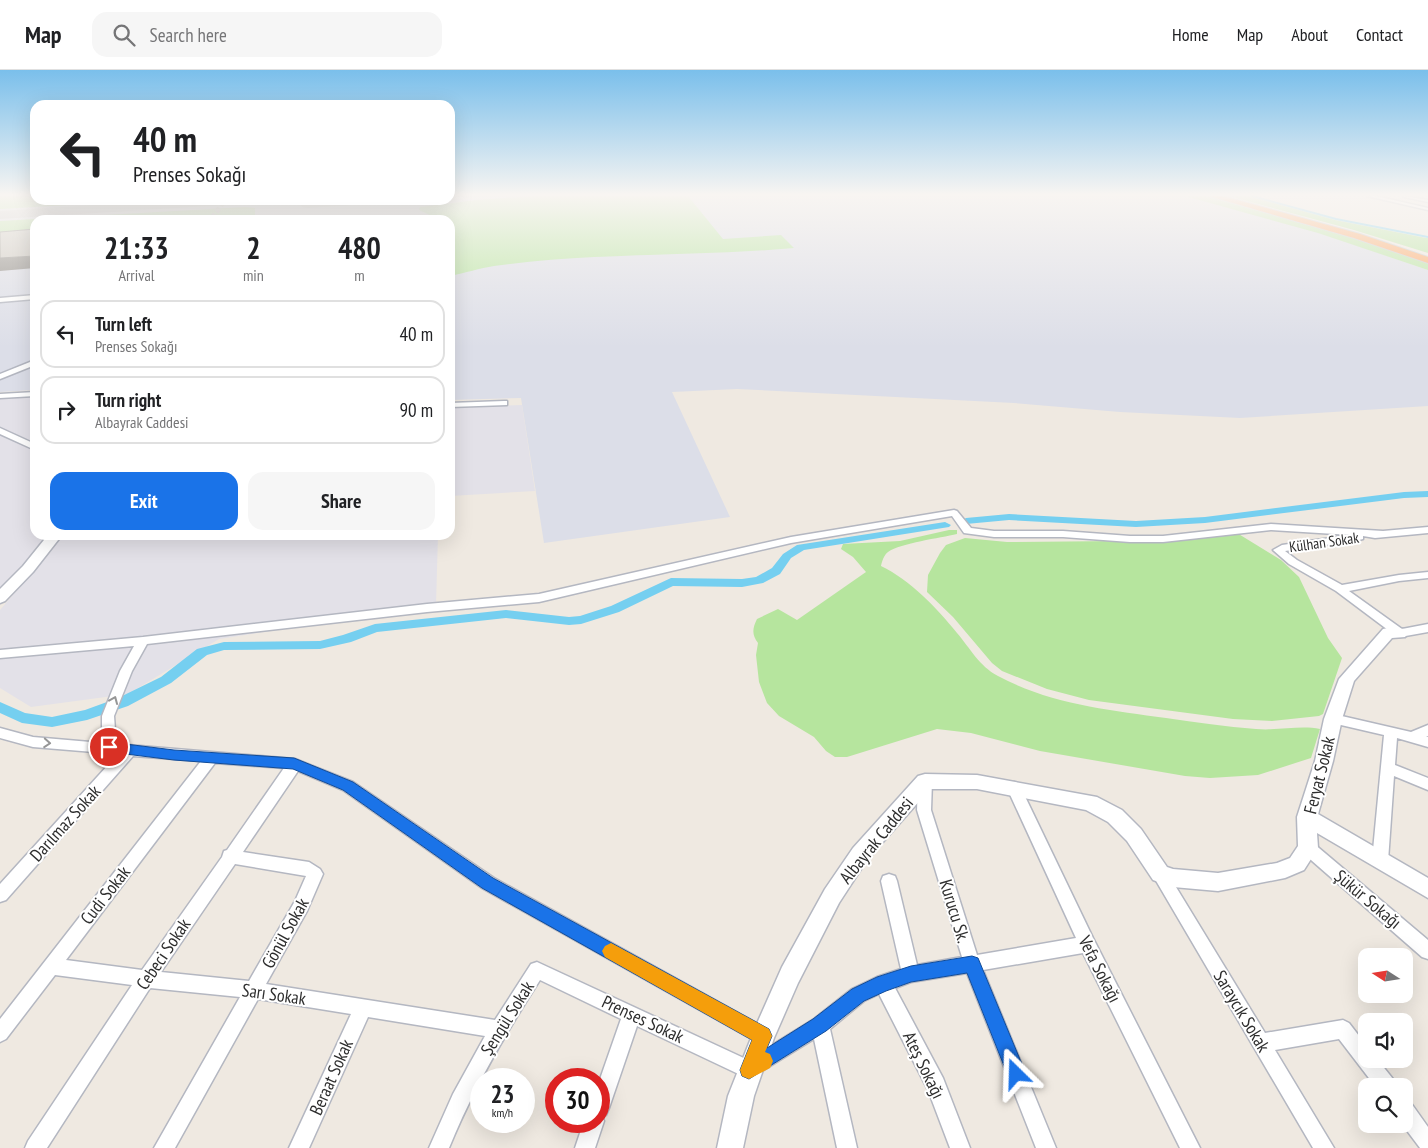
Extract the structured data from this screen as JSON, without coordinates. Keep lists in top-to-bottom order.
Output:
{
  "streets": {
    "street": [
      "Külhan Sokak",
      "Feryat Sokak",
      "Darılmaz Sokak",
      "Albayrak Caddesi",
      "Cudi Sokak",
      "Şükür Sokağı",
      "Kurucu Sk.",
      "Gönül Sokak",
      "Cebeci Sokak",
      "Vefa Sokağı",
      "Sarı Sokak",
      "Saraycık Sokak",
      "Şengül Sokak",
      "Prenses Sokak",
      "Ateş Sokağı",
      "Beraat Sokak"
    ]
  },
  "crossings": [
    ["Külhan Sokak", "Feryat Sokak"],
    ["Feryat Sokak", "Şükür Sokağı"],
    ["Albayrak Caddesi", "Kurucu Sk."],
    ["Albayrak Caddesi", "Prenses Sokak"],
    ["Cudi Sokak", "Sarı Sokak"],
    ["Gönül Sokak", "Cebeci Sokak"],
    ["Gönül Sokak", "Sarı Sokak"],
    ["Cebeci Sokak", "Sarı Sokak"],
    ["Sarı Sokak", "Şengül Sokak"],
    ["Sarı Sokak", "Beraat Sokak"],
    ["Şengül Sokak", "Prenses Sokak"]
  ],
  "north": "left",
  "page": {
    "header": "Map",
    "search": "Search here",
    "nav": [
      "Home",
      "Map",
      "About",
      "Contact"
    ],
    "turn": ["40 m", "Prenses Sokağı"],
    "eta": [
      "21:33",
      "Arrival",
      "2",
      "min",
      "480",
      "m"
    ],
    "list": [
      {
        "name": "Turn left",
        "note": "Prenses Sokağı",
        "value": "40 m"
      },
      {
        "name": "Turn right",
        "note": "Albayrak Caddesi",
        "value": "90 m"
      }
    ],
    "buttons": ["Exit", "Share"],
    "speed": "23 km/h",
    "limit": "30"
  }
}
